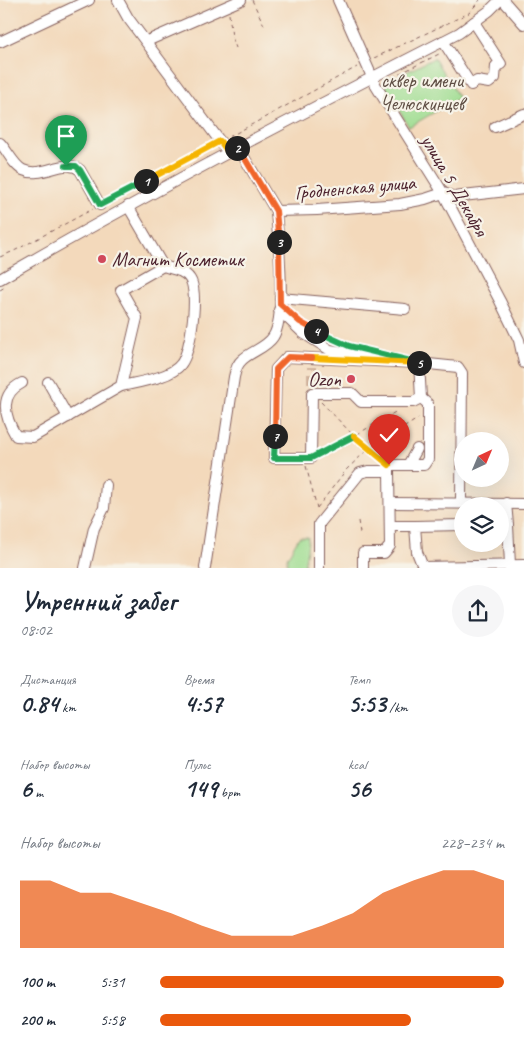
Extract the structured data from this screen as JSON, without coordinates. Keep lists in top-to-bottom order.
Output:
{
  "streets": {
    "street": ["улица 5 Декабря", "Гродненская улица"]
  },
  "crossings": [
    ["улица 5 Декабря", "Гродненская улица"]
  ],
  "parks": ["сквер имени Челюскинцев"],
  "places": ["Магнит Косметик", "Ozon"],
  "north": "top right",
  "page": {
    "pins": [
      "2",
      "1",
      "3",
      "4",
      "5",
      "7"
    ],
    "heading": ["Утренний забег", "08:02"],
    "stats": [
      ["Дистанция", "0.84 km"],
      ["Время", "4:57"],
      ["Темп", "5:53 /km"],
      ["Набор высоты", "6 m"],
      ["Пульс", "149 bpm"],
      ["kcal", "56"]
    ],
    "chart": ["Набор высоты", "228–234 m"],
    "list": [
      {
        "name": "100 m",
        "note": "5:31"
      },
      {
        "name": "200 m",
        "note": "5:58"
      }
    ]
  }
}
